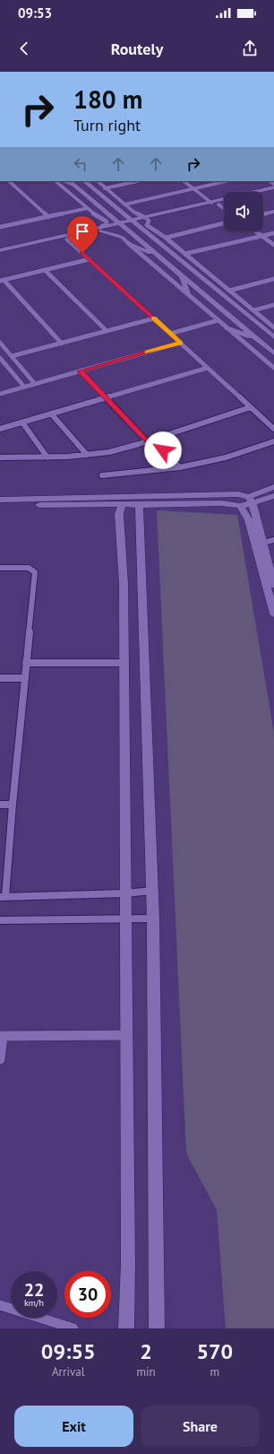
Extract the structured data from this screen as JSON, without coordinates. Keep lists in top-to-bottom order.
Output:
{
  "page": {
    "status": "09:53",
    "header": "Routely",
    "turn": ["180 m", "Turn right"],
    "speed": "22 km/h",
    "limit": "30",
    "eta": [
      "09:55",
      "Arrival",
      "2",
      "min",
      "570",
      "m"
    ],
    "buttons": ["Exit", "Share"]
  }
}
